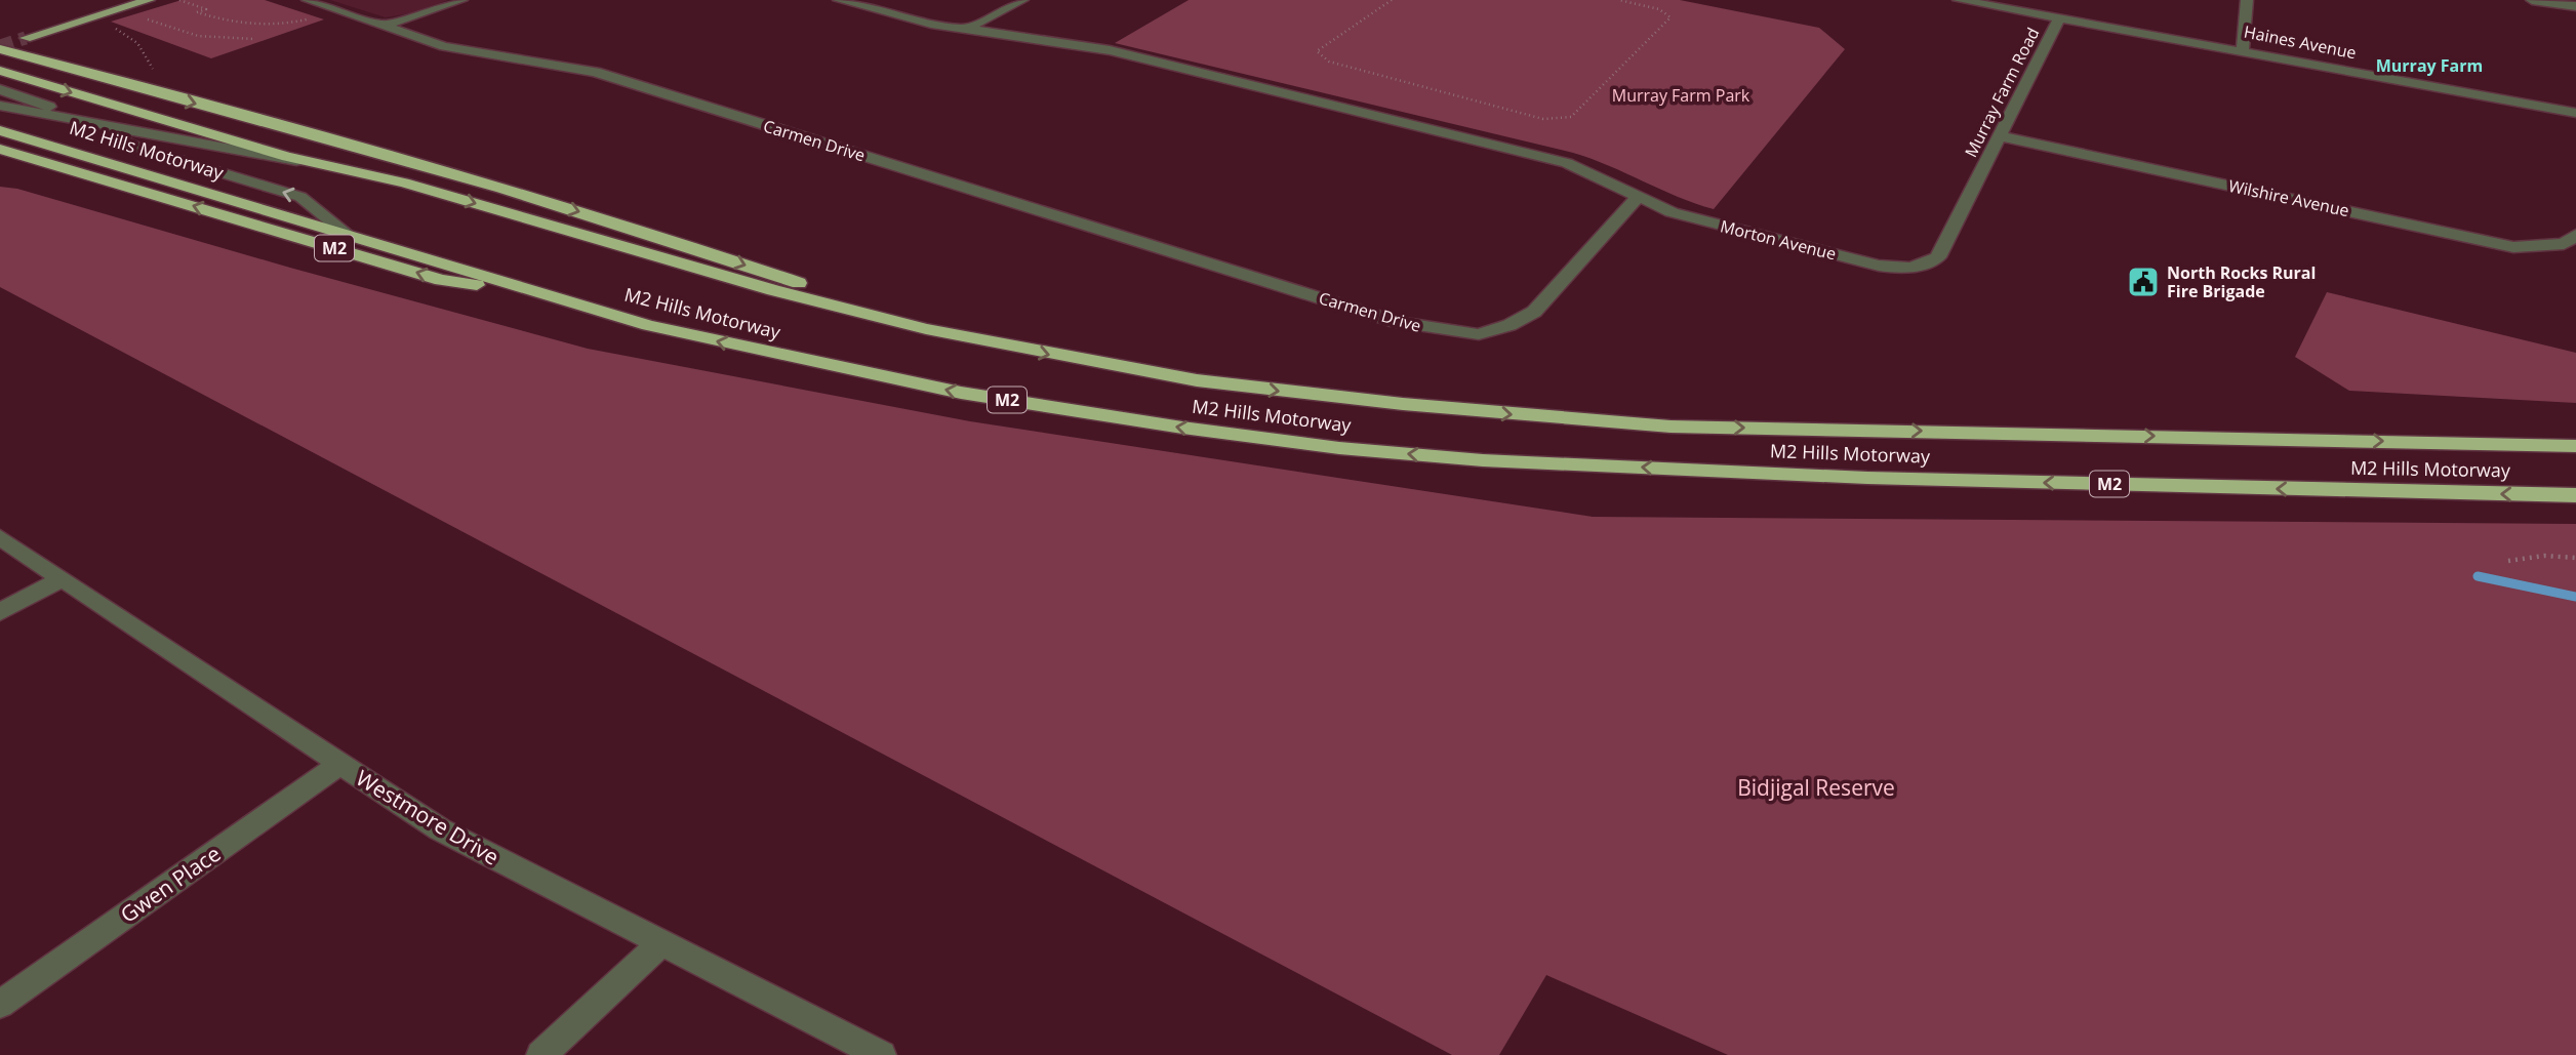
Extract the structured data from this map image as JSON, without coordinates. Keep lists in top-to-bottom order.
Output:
{
  "streets": {
    "highway": ["M2 Hills Motorway", "M2"],
    "street": [
      "Haines Avenue",
      "Murray Farm Road",
      "Carmen Drive",
      "Wilshire Avenue",
      "Morton Avenue",
      "Westmore Drive",
      "Gwen Place"
    ]
  },
  "crossings": [
    ["Haines Avenue", "Murray Farm Road"],
    ["Murray Farm Road", "Wilshire Avenue"],
    ["Murray Farm Road", "Morton Avenue"],
    ["Carmen Drive", "Morton Avenue"],
    ["M2 Hills Motorway", "M2"],
    ["Westmore Drive", "Gwen Place"]
  ],
  "districts": ["Murray Farm"],
  "parks": ["Murray Farm Park", "Bidjigal Reserve"],
  "places": {
    "public building": ["North Rocks Rural Fire Brigade"]
  }
}
